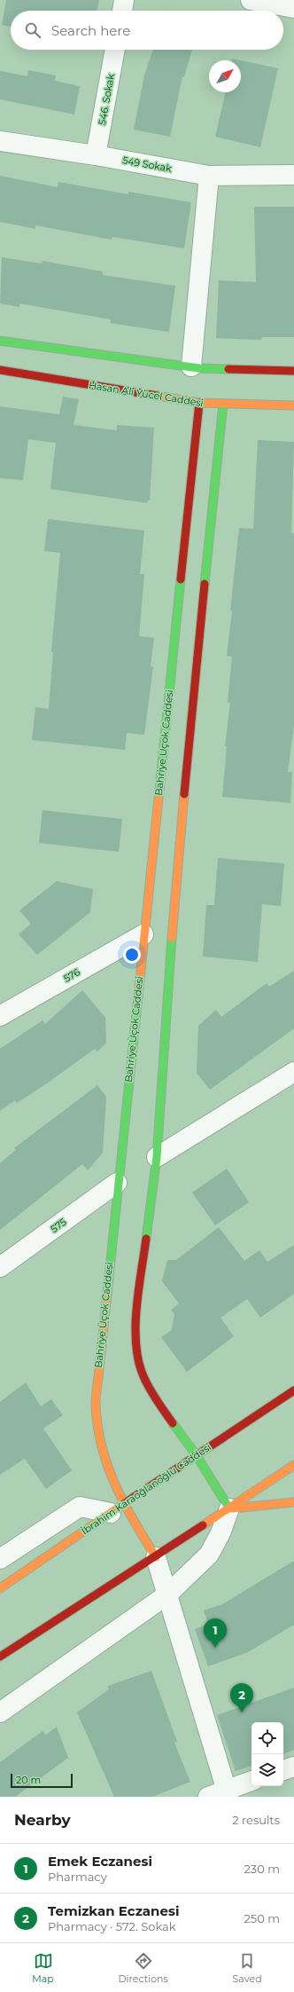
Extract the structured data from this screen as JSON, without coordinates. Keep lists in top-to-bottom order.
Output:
{
  "streets": {
    "main road": ["Hasan Ali Yücel Caddesi", "Bahriye Üçok Caddesi", "İbrahim Karaoğlanoğlu Caddesi"],
    "street": [
      "546. Sokak",
      "549 Sokak",
      "576",
      "575"
    ]
  },
  "crossings": [
    ["546. Sokak", "549 Sokak"],
    ["Hasan Ali Yücel Caddesi", "Bahriye Üçok Caddesi"],
    ["Bahriye Üçok Caddesi", "576"],
    ["Bahriye Üçok Caddesi", "575"],
    ["Bahriye Üçok Caddesi", "İbrahim Karaoğlanoğlu Caddesi"]
  ],
  "scale_bar": "20 m",
  "north": "top right",
  "page": {
    "search": "Search here",
    "pins": ["1", "2"],
    "scale": "20 m",
    "heading": ["Nearby", "2 results"],
    "list": [
      {
        "mark": "1",
        "name": "Emek Eczanesi",
        "note": "Pharmacy",
        "value": "230 m"
      },
      {
        "mark": "2",
        "name": "Temizkan Eczanesi",
        "note": "Pharmacy · 572. Sokak",
        "value": "250 m"
      }
    ],
    "nav": ["Map", "Directions", "Saved"]
  }
}
